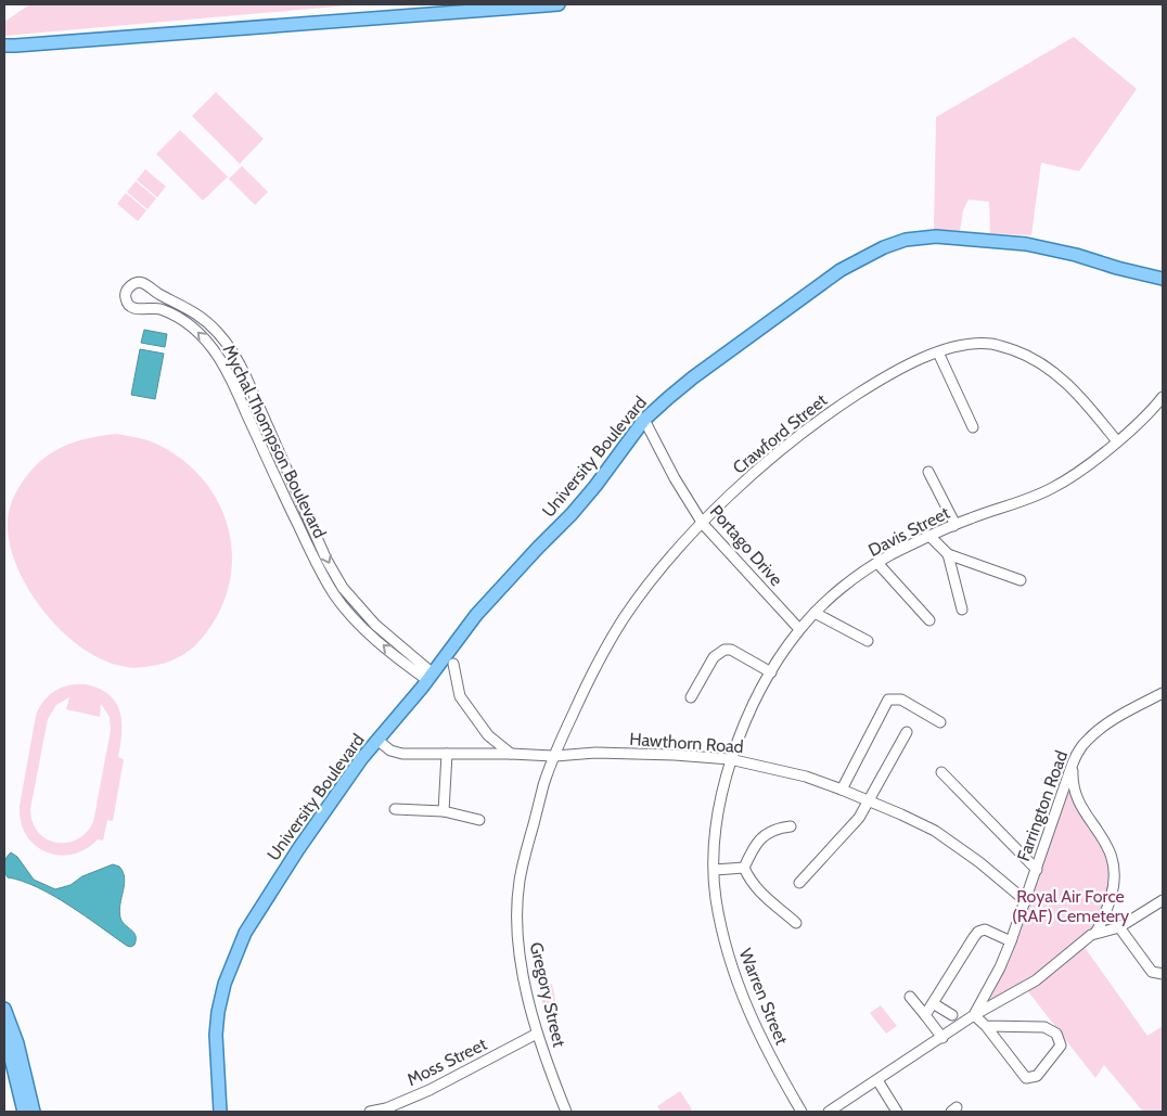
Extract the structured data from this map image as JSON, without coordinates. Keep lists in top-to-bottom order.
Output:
{
  "streets": {
    "main road": ["University Boulevard"],
    "street": [
      "Crawford Street",
      "Mychal Thompson Boulevard",
      "Davis Street",
      "Portago Drive",
      "Hawthorn Road",
      "Farrington Road",
      "Gregory Street",
      "Warren Street",
      "Moss Street"
    ]
  },
  "crossings": [
    ["Crawford Street", "Davis Street"],
    ["Crawford Street", "Portago Drive"],
    ["Crawford Street", "Hawthorn Road"],
    ["Crawford Street", "Gregory Street"],
    ["Mychal Thompson Boulevard", "University Boulevard"],
    ["University Boulevard", "Portago Drive"],
    ["University Boulevard", "Hawthorn Road"],
    ["Davis Street", "Portago Drive"],
    ["Davis Street", "Hawthorn Road"],
    ["Davis Street", "Warren Street"],
    ["Hawthorn Road", "Farrington Road"],
    ["Hawthorn Road", "Gregory Street"],
    ["Hawthorn Road", "Warren Street"],
    ["Gregory Street", "Moss Street"]
  ],
  "parks": ["Royal Air Force (RAF) Cemetery"]
}
